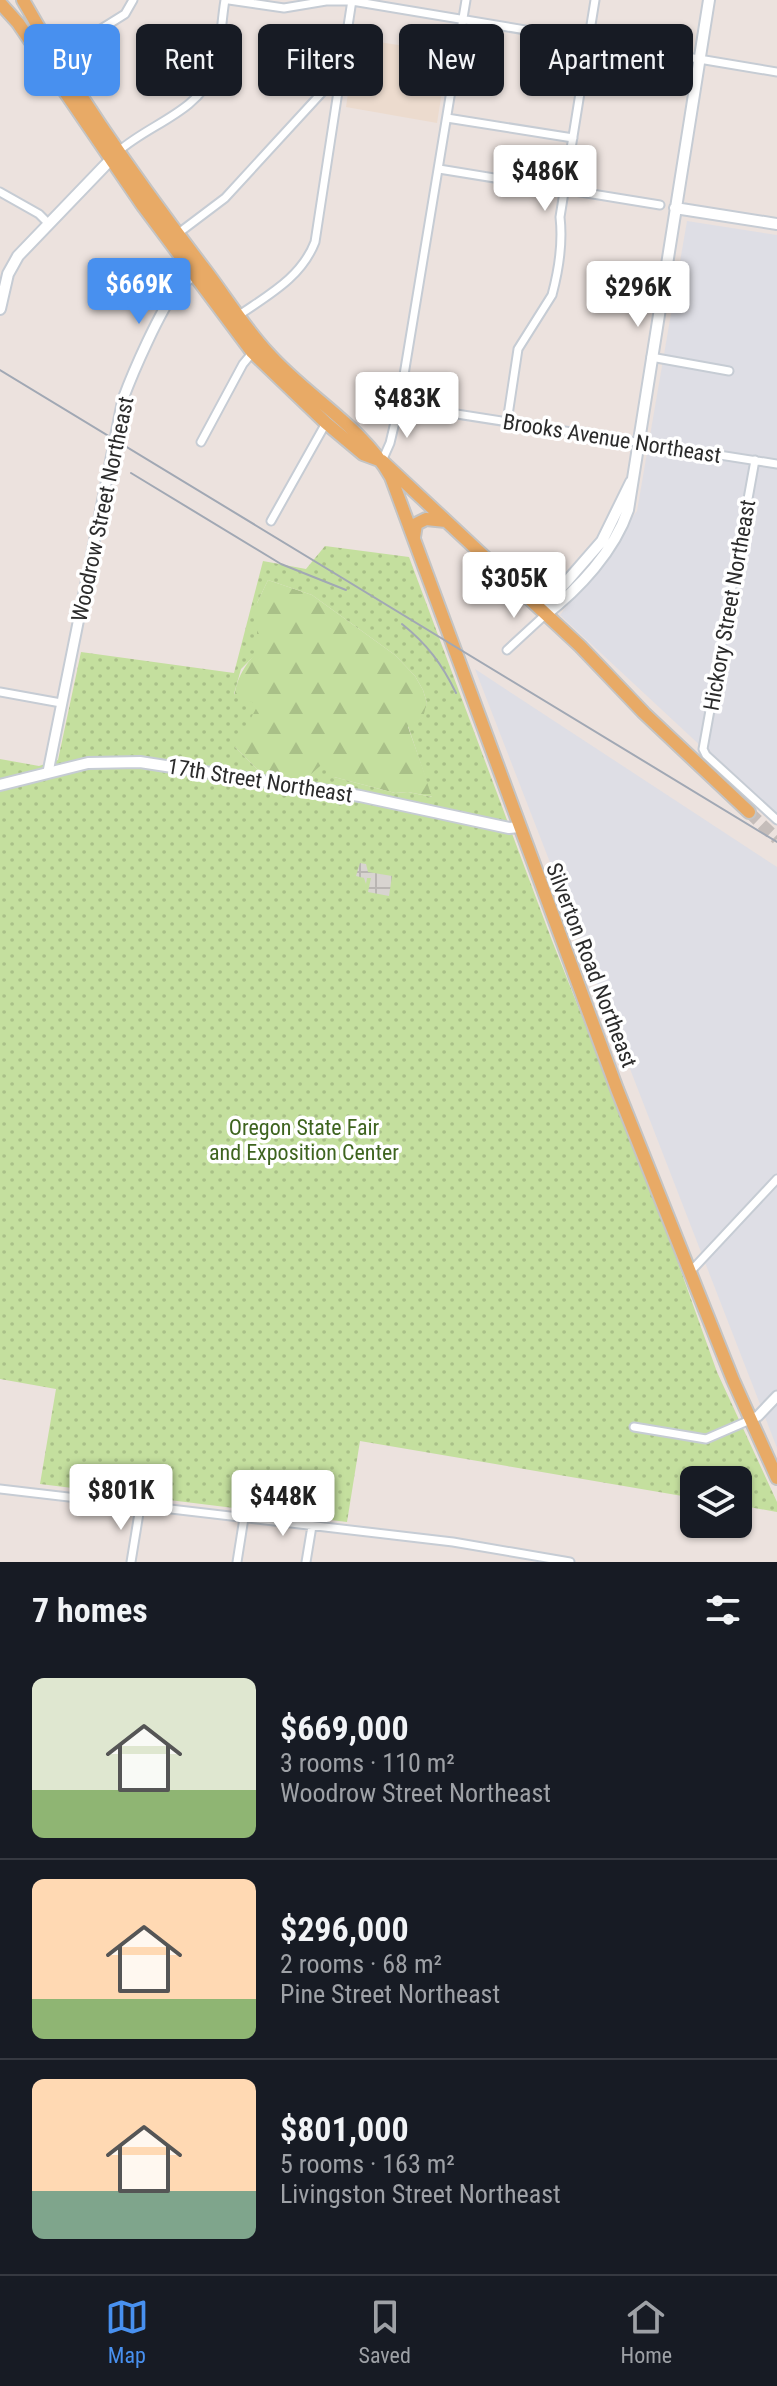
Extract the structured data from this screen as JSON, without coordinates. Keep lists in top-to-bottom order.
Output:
{
  "streets": {
    "main road": ["17th Street Northeast", "Silverton Road Northeast"],
    "street": ["Brooks Avenue Northeast", "Woodrow Street Northeast", "Hickory Street Northeast"]
  },
  "crossings": [
    ["Brooks Avenue Northeast", "Hickory Street Northeast"],
    ["Woodrow Street Northeast", "17th Street Northeast"],
    ["17th Street Northeast", "Silverton Road Northeast"]
  ],
  "parks": ["Oregon State Fair and Exposition Center"],
  "page": {
    "chip": [
      "Buy",
      "Rent",
      "Filters",
      "New",
      "Apartment"
    ],
    "price": [
      "$486K",
      "$669K",
      "$296K",
      "$483K",
      "$305K",
      "$801K",
      "$448K"
    ],
    "heading": "7 homes",
    "list": [
      {
        "name": "$669,000",
        "note": "3 rooms · 110 m² · Woodrow Street Northeast"
      },
      {
        "name": "$296,000",
        "note": "2 rooms · 68 m² · Pine Street Northeast"
      },
      {
        "name": "$801,000",
        "note": "5 rooms · 163 m² · Livingston Street Northeast"
      }
    ],
    "tabs": ["Map", "Saved", "Home"]
  }
}
